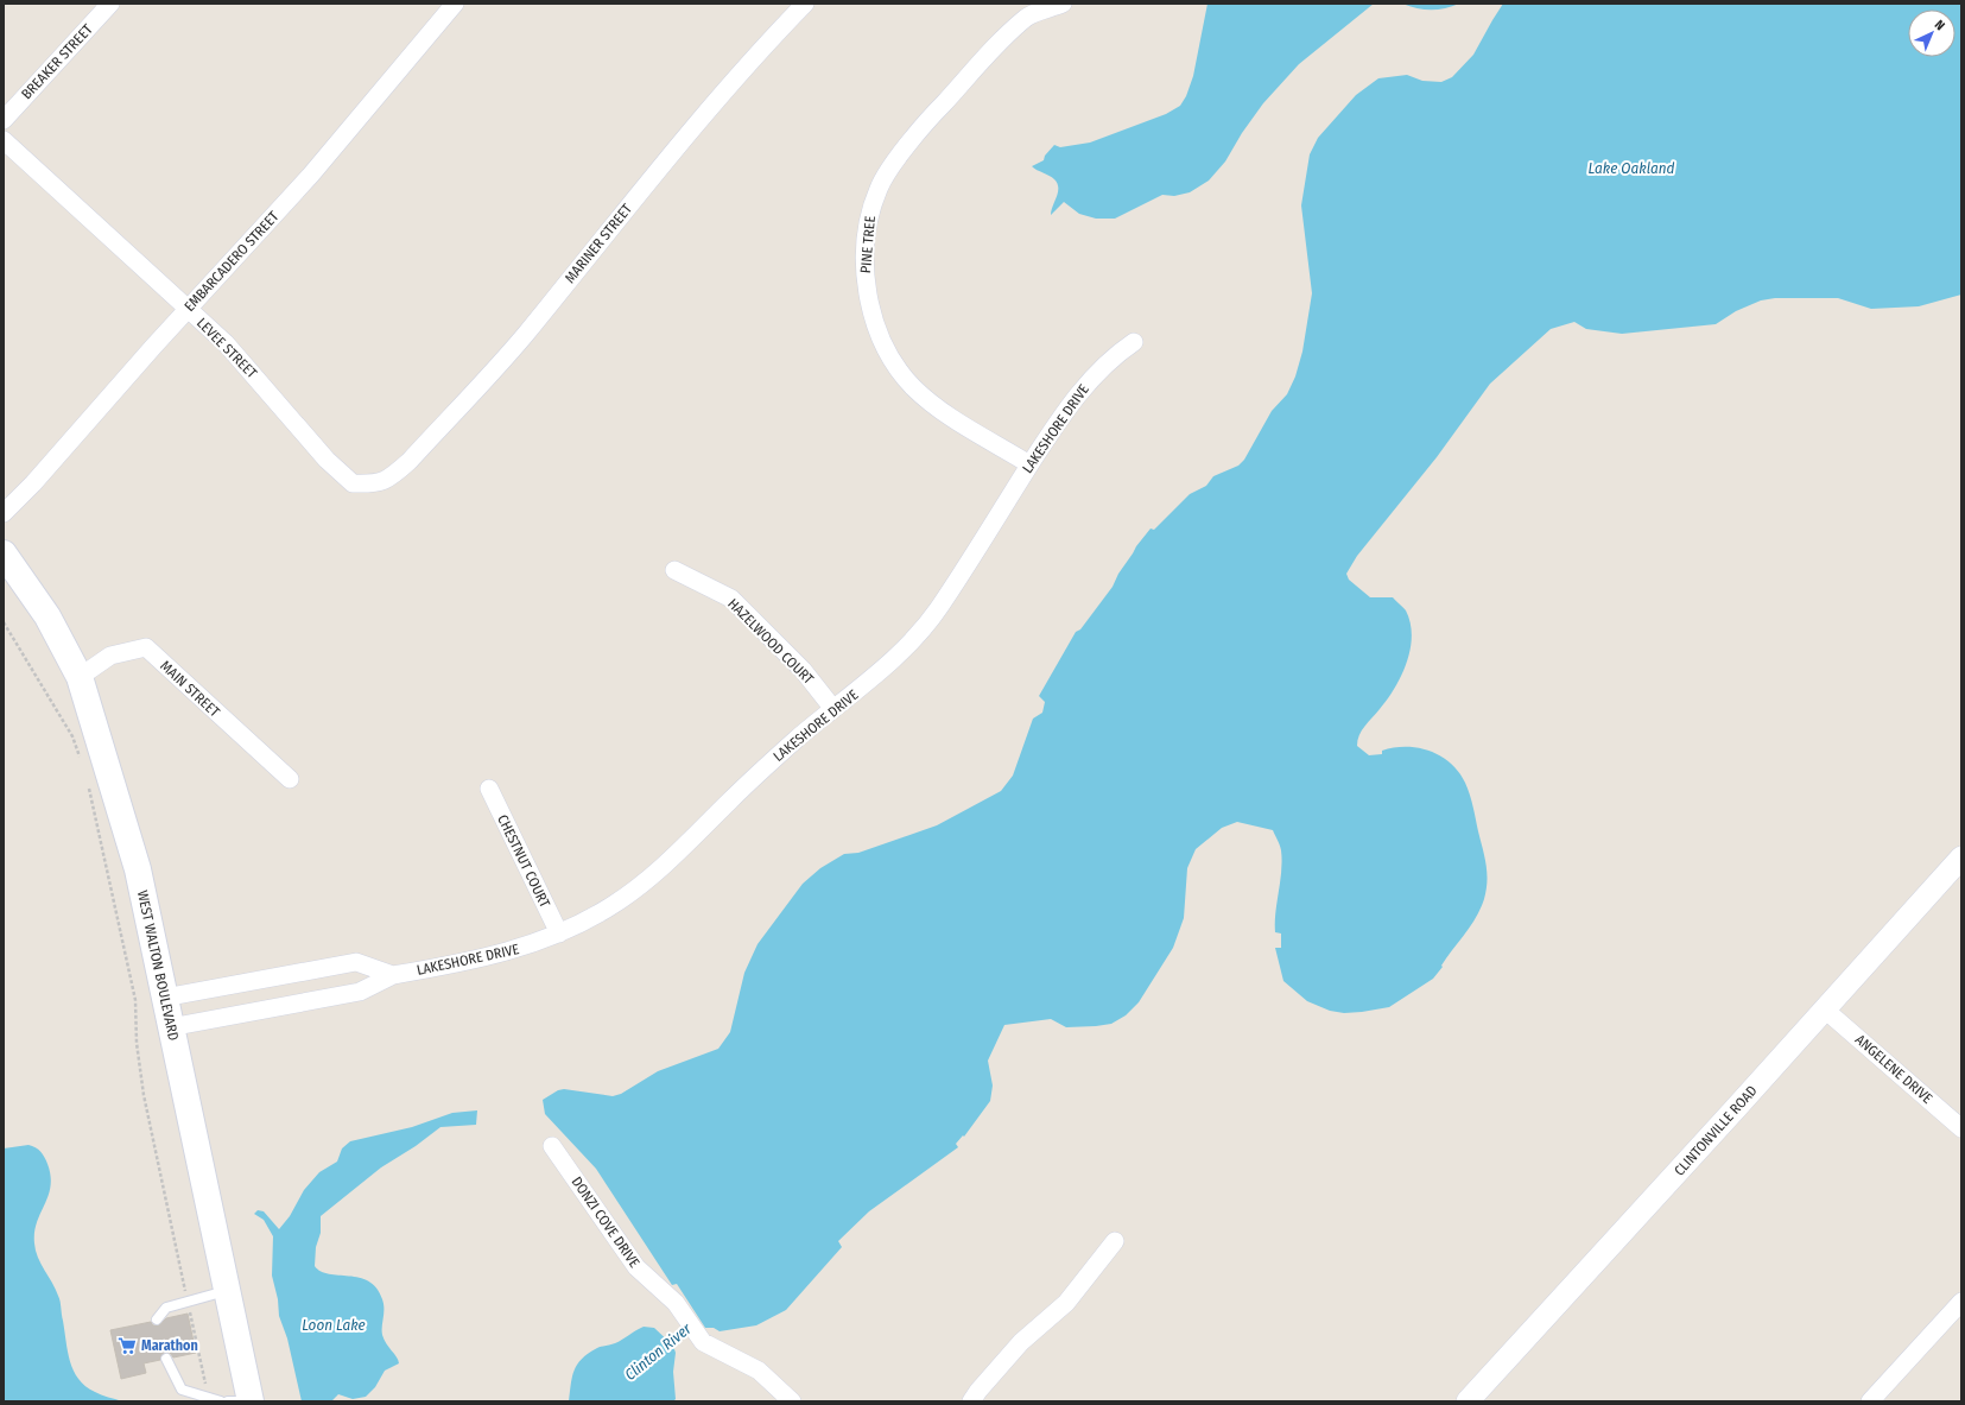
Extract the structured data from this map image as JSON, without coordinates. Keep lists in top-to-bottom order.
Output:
{
  "streets": {
    "main road": ["WEST WALTON BOULEVARD"],
    "street": [
      "BREAKER STREET",
      "MARINER STREET",
      "PINE TREE",
      "EMBARCADERO STREET",
      "LEVEE STREET",
      "LAKESHORE DRIVE",
      "HAZELWOOD COURT",
      "MAIN STREET",
      "CHESTNUT COURT",
      "ANGELENE DRIVE",
      "CLINTONVILLE ROAD",
      "DONZI COVE DRIVE"
    ]
  },
  "crossings": [
    ["MARINER STREET", "LEVEE STREET"],
    ["PINE TREE", "LAKESHORE DRIVE"],
    ["EMBARCADERO STREET", "LEVEE STREET"],
    ["LAKESHORE DRIVE", "HAZELWOOD COURT"],
    ["LAKESHORE DRIVE", "CHESTNUT COURT"],
    ["LAKESHORE DRIVE", "WEST WALTON BOULEVARD"],
    ["MAIN STREET", "WEST WALTON BOULEVARD"],
    ["ANGELENE DRIVE", "CLINTONVILLE ROAD"]
  ],
  "water": ["Lake Oakland", "Loon Lake", "Clinton River"],
  "places": {
    "supermarket": ["Marathon"]
  },
  "north": "top right"
}
